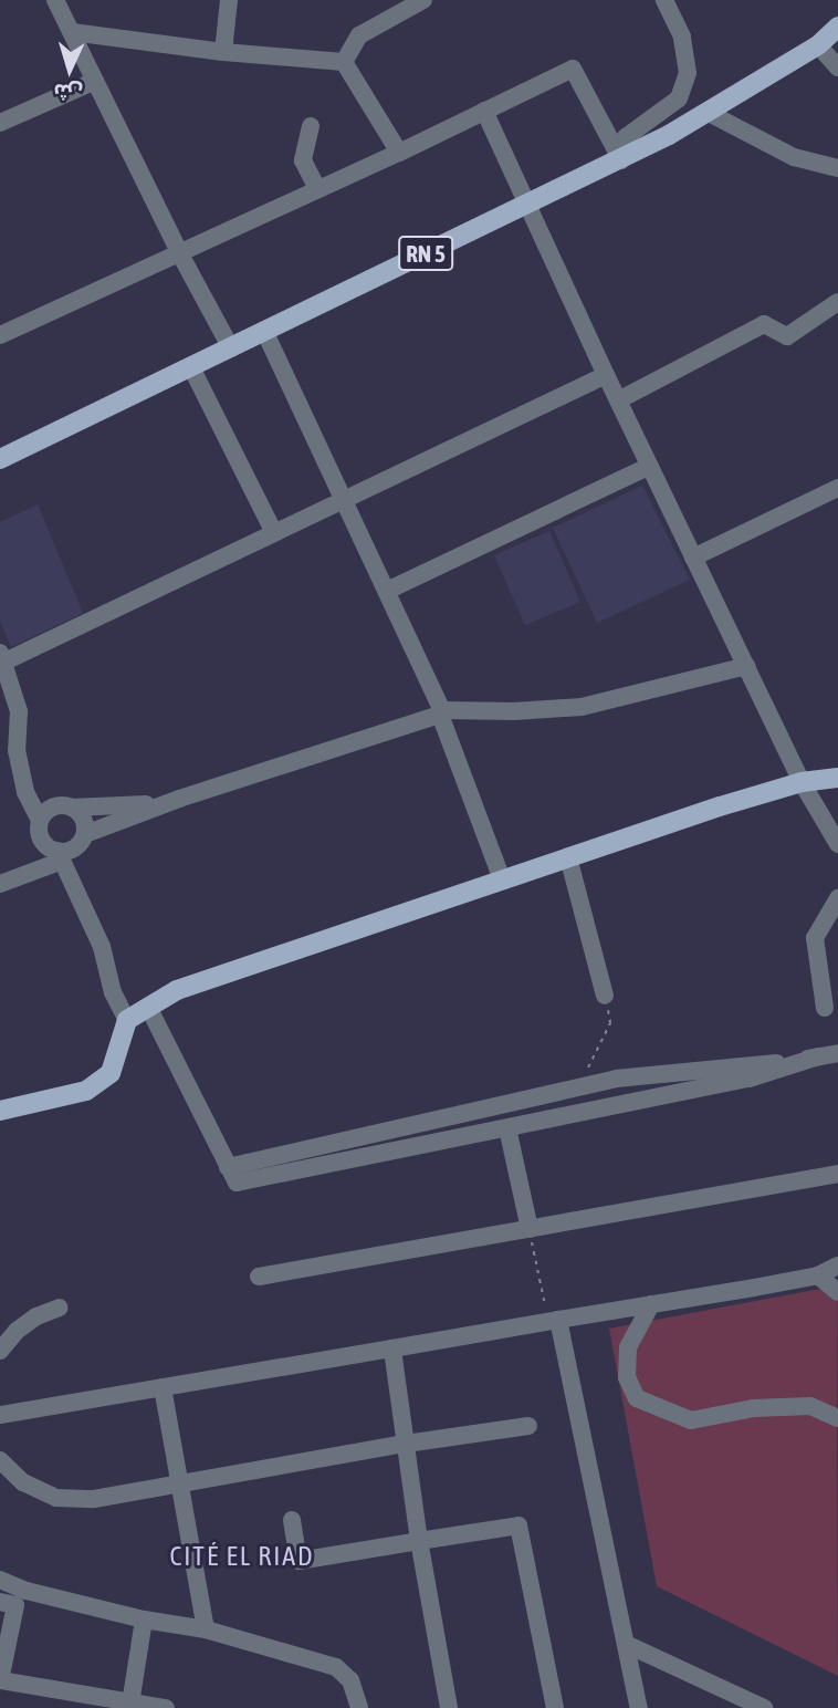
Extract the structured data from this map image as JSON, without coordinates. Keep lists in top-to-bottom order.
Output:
{
  "streets": {
    "main road": ["RN 5"]
  },
  "districts": ["CITÉ EL RIAD"],
  "north": "bottom"
}
